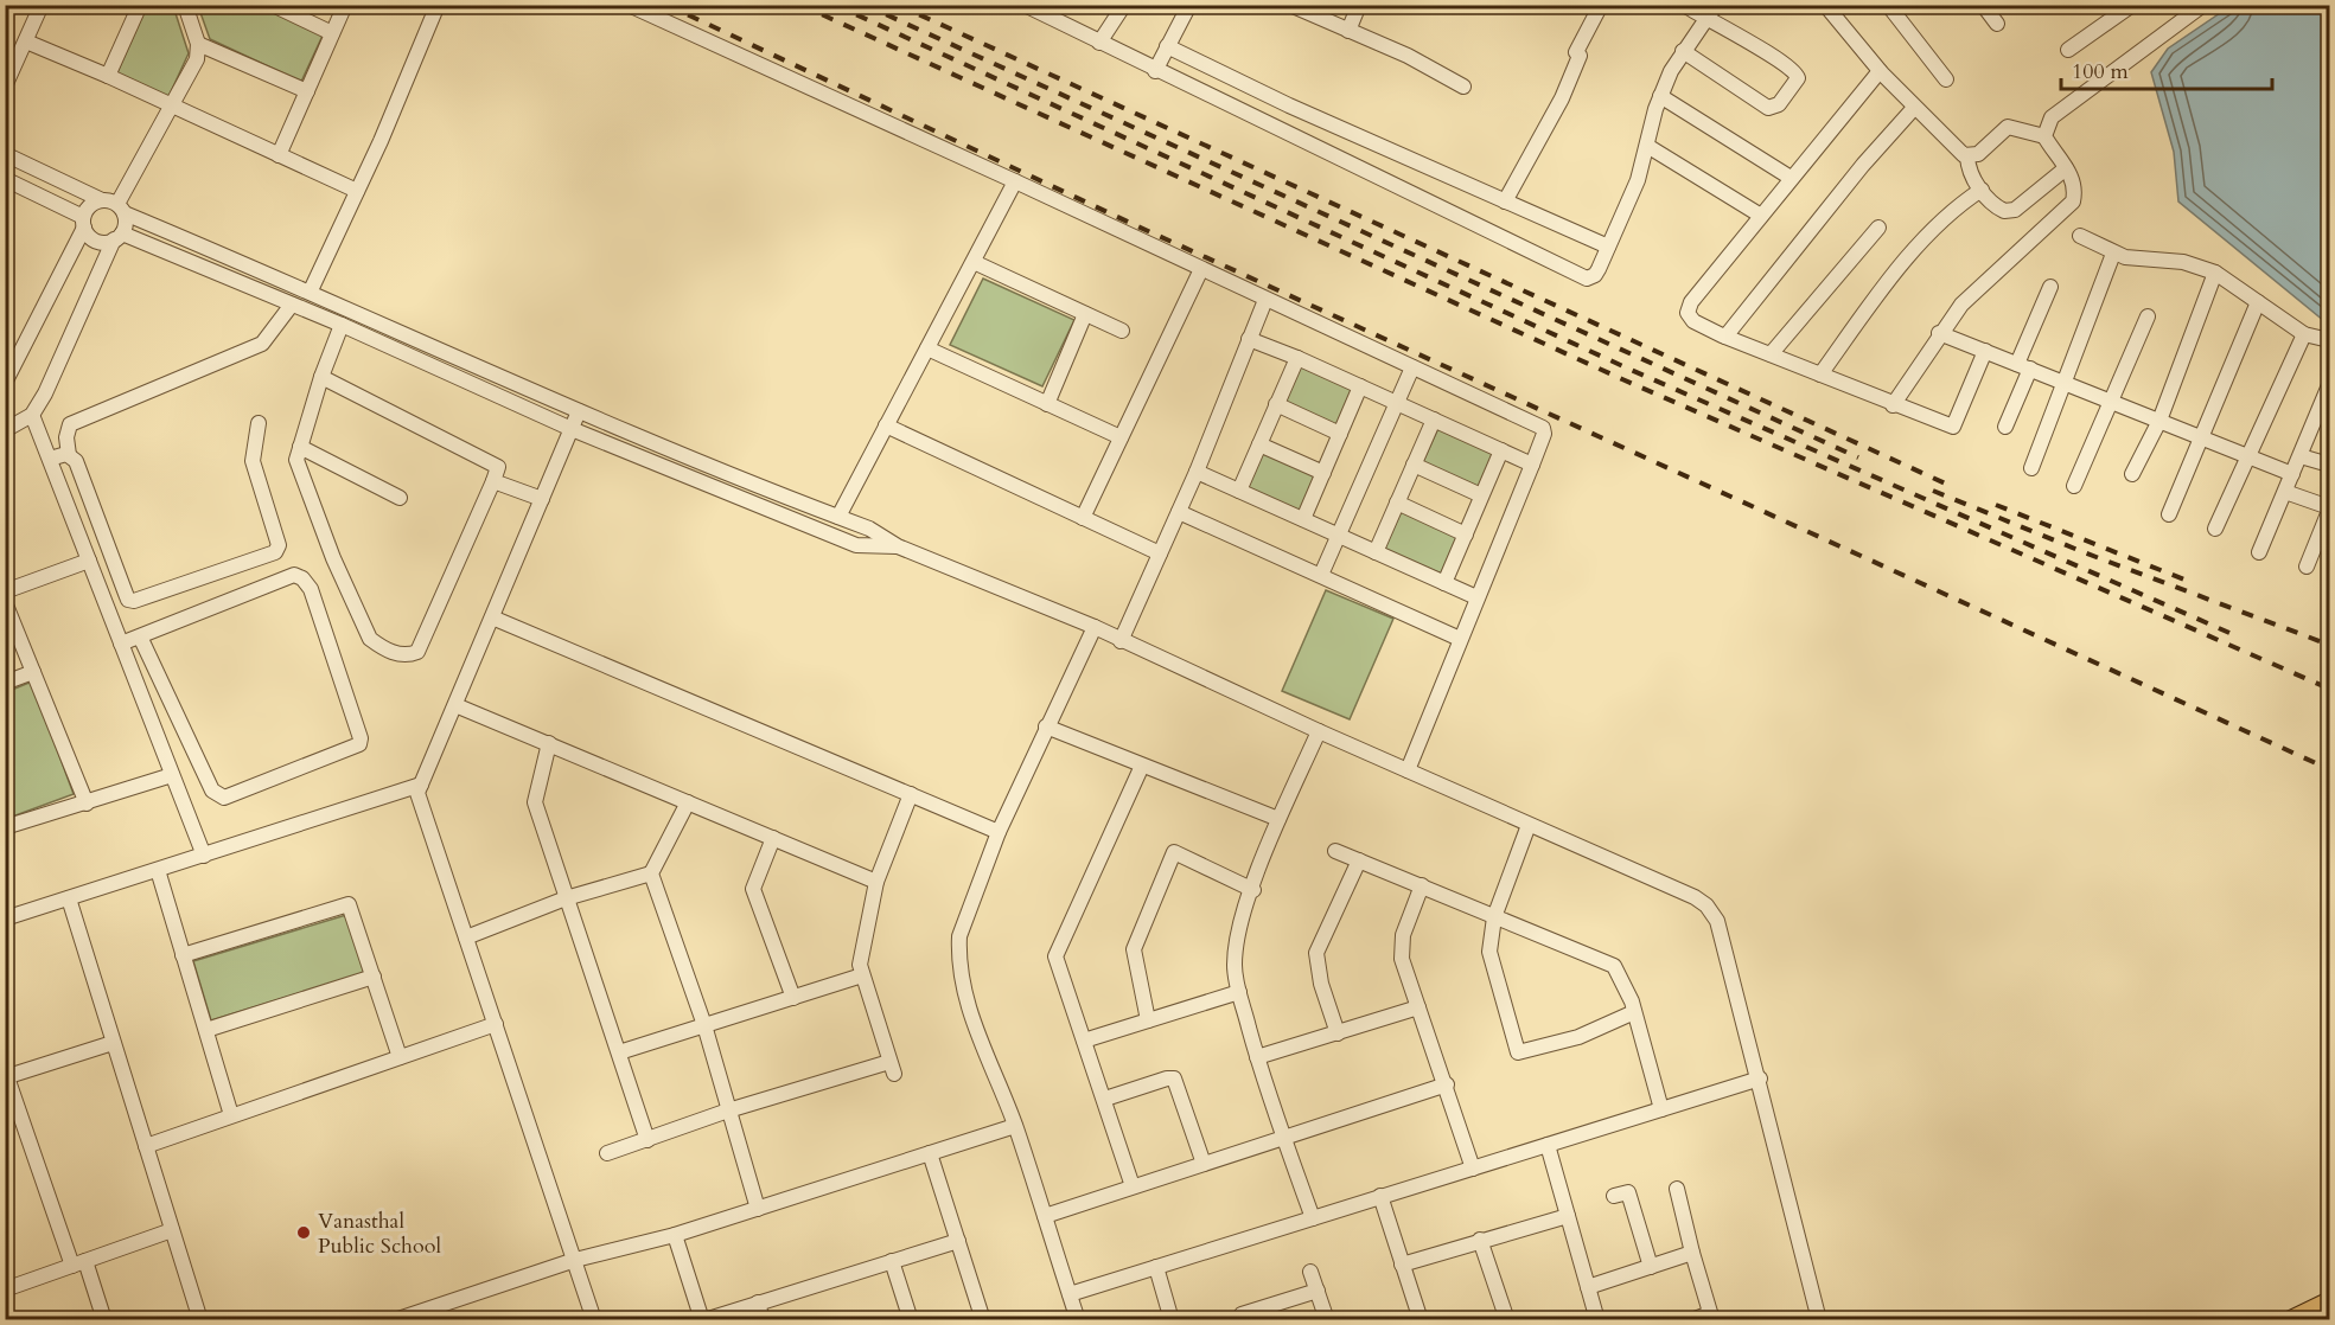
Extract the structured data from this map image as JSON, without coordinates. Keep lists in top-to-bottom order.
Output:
{
  "places": ["Vanasthal Public School"],
  "scale_bar": "100 m"
}
